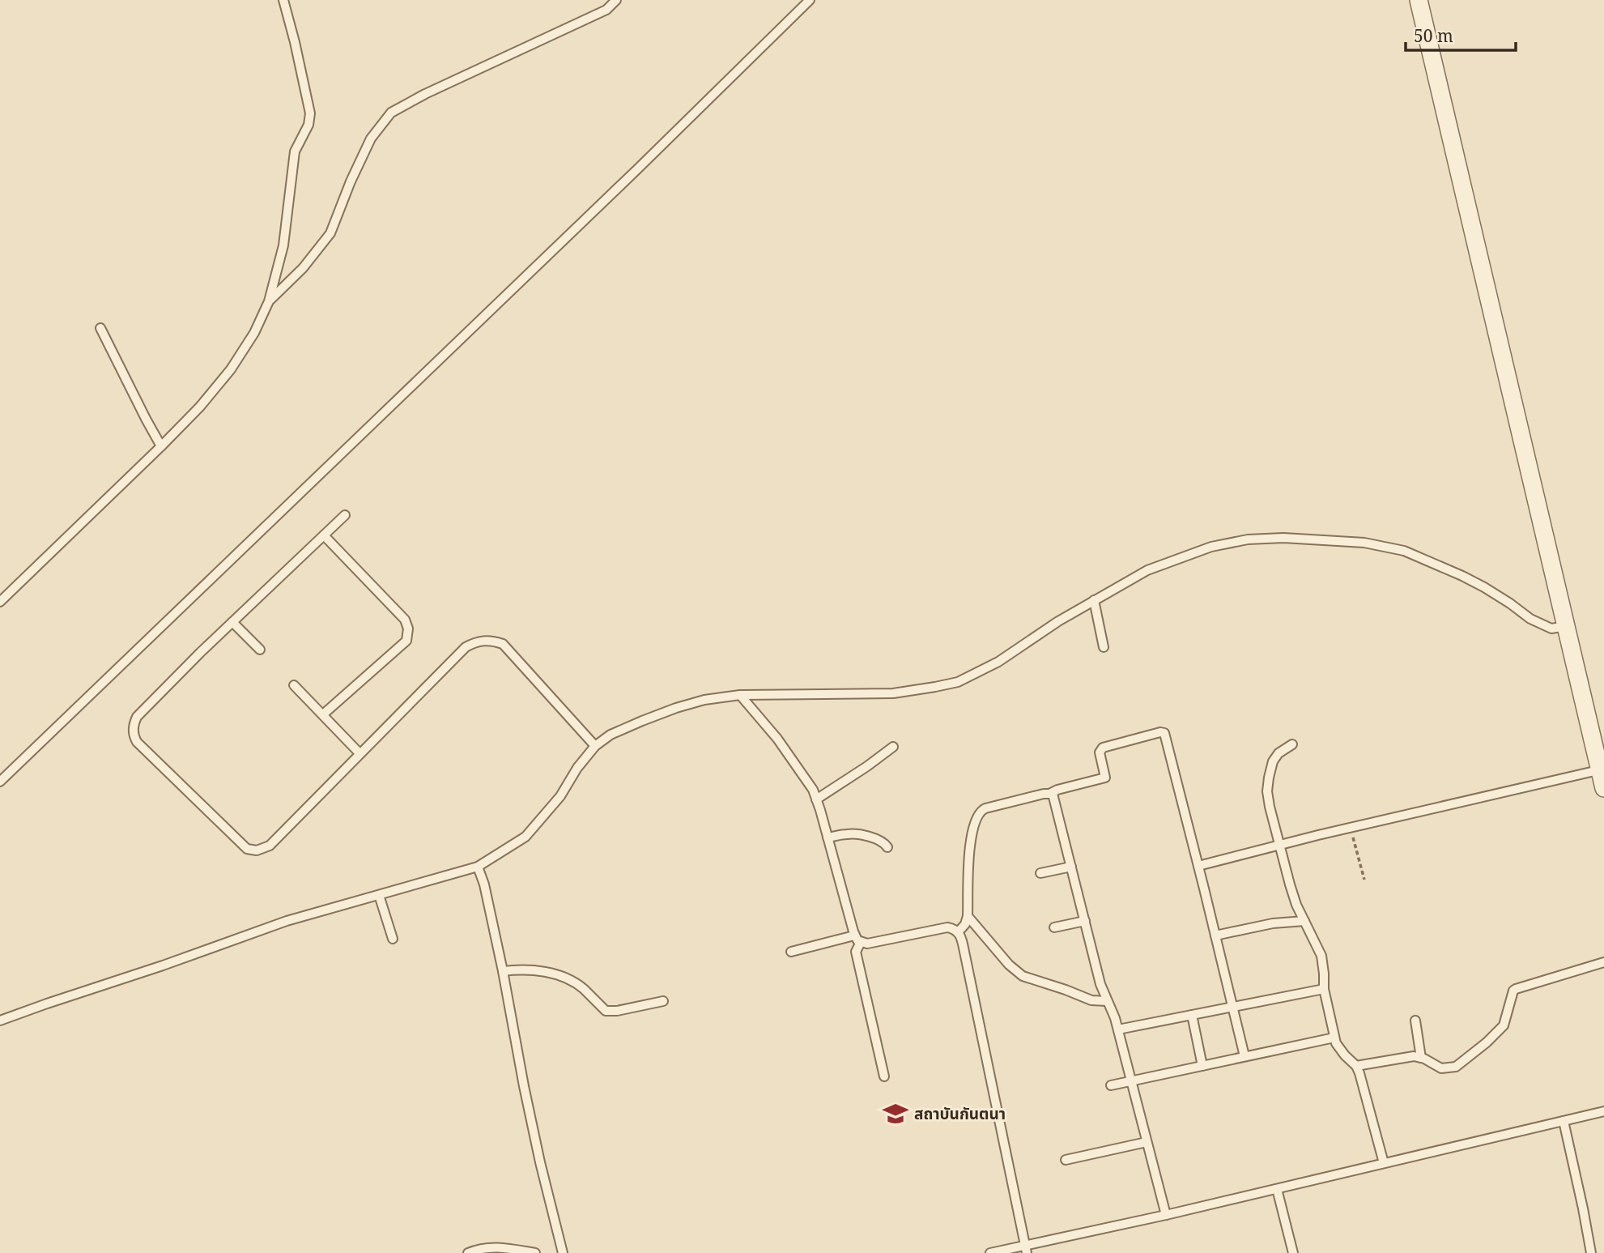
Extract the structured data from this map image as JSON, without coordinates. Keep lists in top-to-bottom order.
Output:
{
  "places": {
    "school or university": ["สถาบันกันตนา"]
  },
  "scale_bar": "50 m"
}
